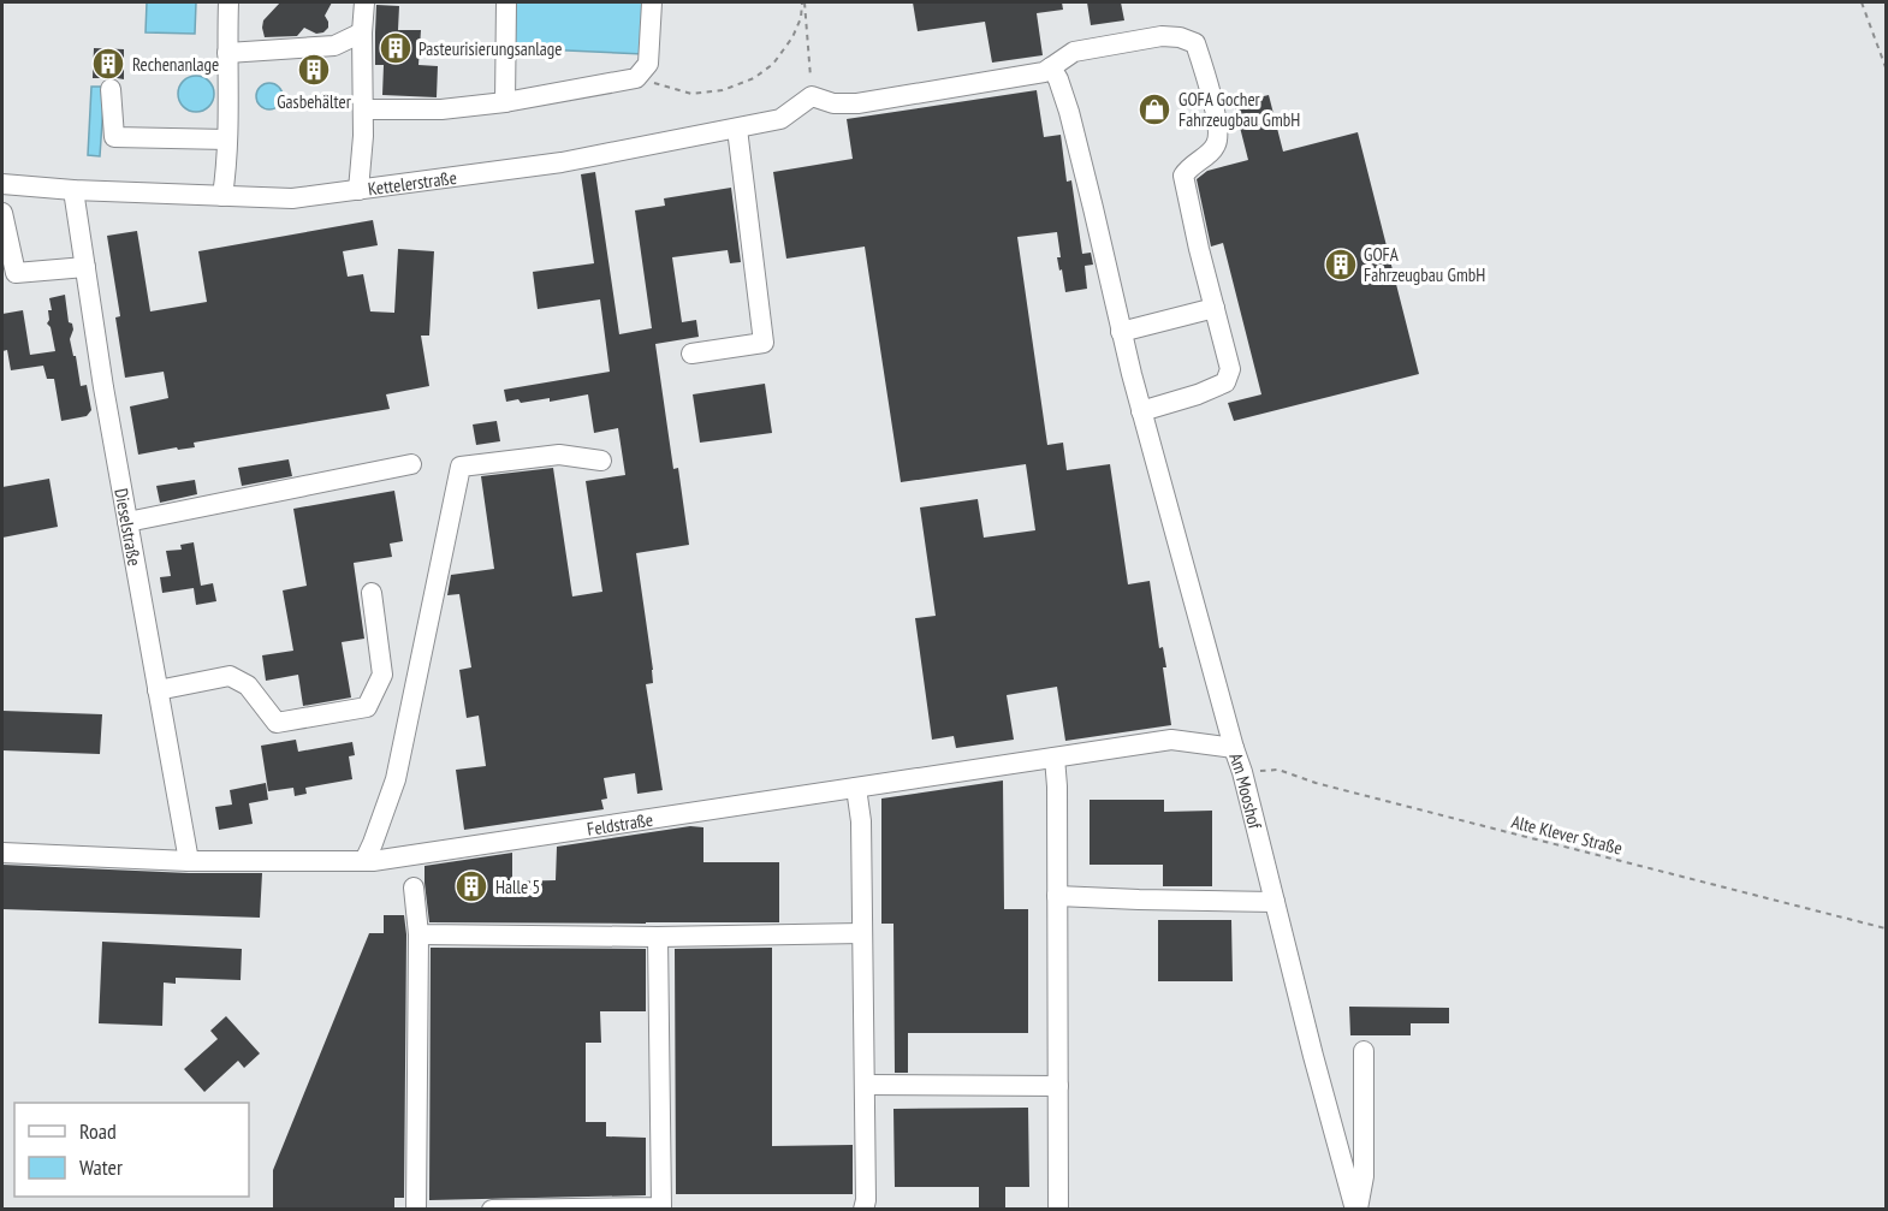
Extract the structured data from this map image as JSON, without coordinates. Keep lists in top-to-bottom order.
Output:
{
  "streets": {
    "street": [
      "Kettelerstraße",
      "Dieselstraße",
      "Am Mooshof",
      "Feldstraße"
    ],
    "path": ["Alte Klever Straße"]
  },
  "crossings": [
    ["Kettelerstraße", "Dieselstraße"],
    ["Dieselstraße", "Feldstraße"],
    ["Am Mooshof", "Feldstraße"],
    ["Am Mooshof", "Alte Klever Straße"]
  ],
  "places": {
    "building": [
      "Pasteurisierungsanlage",
      "Rechenanlage",
      "Gasbehälter",
      "GOFA Fahrzeugbau GmbH",
      "Halle 5"
    ],
    "shop": ["GOFA Gocher Fahrzeugbau GmbH"]
  },
  "legend": ["Road", "Water"]
}
